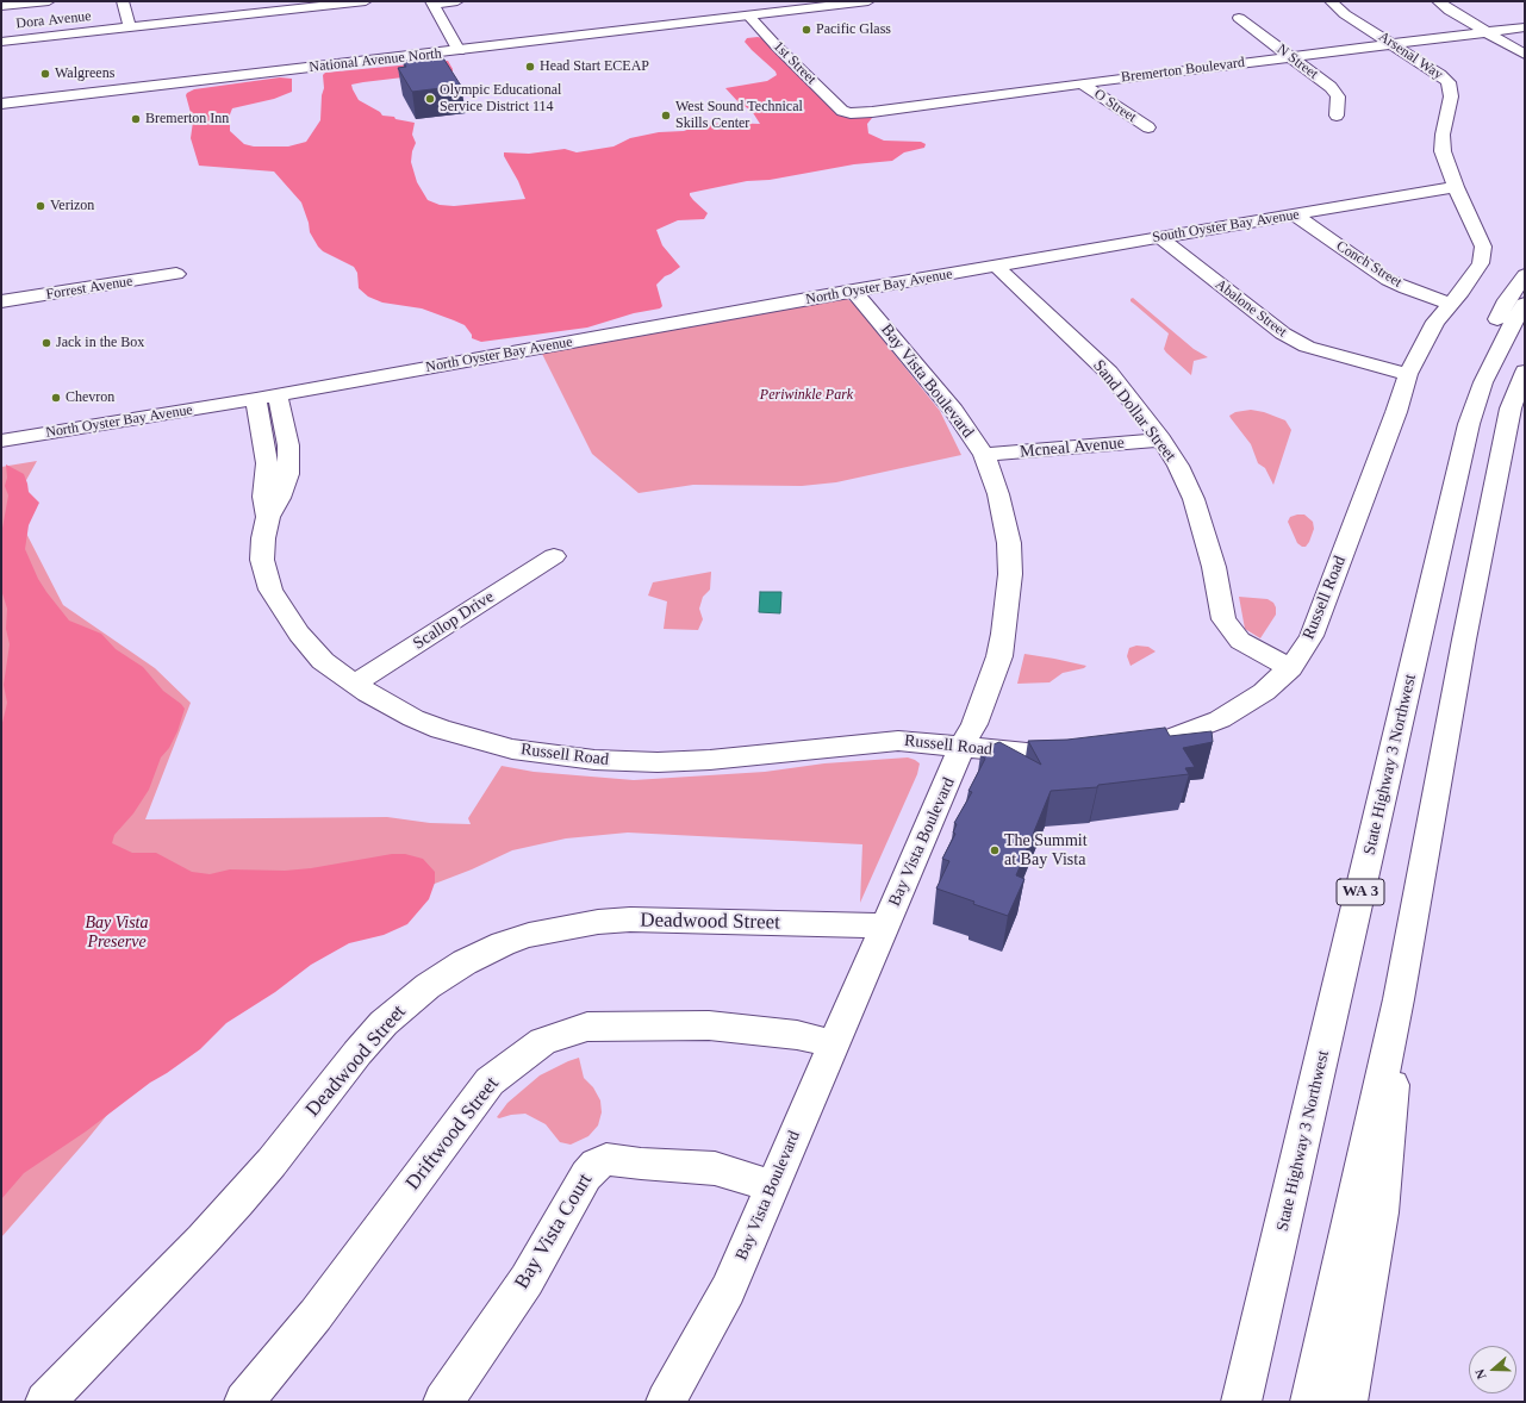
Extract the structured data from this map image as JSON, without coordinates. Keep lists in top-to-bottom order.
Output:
{
  "streets": {
    "main road": [
      "Dora Avenue",
      "Arsenal Way",
      "National Avenue North",
      "N Street",
      "1st Street",
      "Bremerton Boulevard",
      "O Street",
      "South Oyster Bay Avenue",
      "Conch Street",
      "North Oyster Bay Avenue",
      "Forrest Avenue",
      "Abalone Street",
      "Bay Vista Boulevard",
      "Sand Dollar Street",
      "Mcneal Avenue",
      "Russell Road",
      "Scallop Drive",
      "State Highway 3 Northwest",
      "WA 3",
      "Deadwood Street",
      "Driftwood Street",
      "Bay Vista Court"
    ]
  },
  "crossings": [
    ["Arsenal Way", "Bremerton Boulevard"],
    ["Arsenal Way", "South Oyster Bay Avenue"],
    ["Arsenal Way", "Russell Road"],
    ["National Avenue North", "1st Street"],
    ["N Street", "Bremerton Boulevard"],
    ["1st Street", "Bremerton Boulevard"],
    ["Bremerton Boulevard", "O Street"],
    ["South Oyster Bay Avenue", "Conch Street"],
    ["South Oyster Bay Avenue", "North Oyster Bay Avenue"],
    ["South Oyster Bay Avenue", "Abalone Street"],
    ["South Oyster Bay Avenue", "Sand Dollar Street"],
    ["South Oyster Bay Avenue", "Russell Road"],
    ["Conch Street", "Russell Road"],
    ["North Oyster Bay Avenue", "Bay Vista Boulevard"],
    ["North Oyster Bay Avenue", "Sand Dollar Street"],
    ["North Oyster Bay Avenue", "Russell Road"],
    ["Abalone Street", "Russell Road"],
    ["Bay Vista Boulevard", "Mcneal Avenue"],
    ["Bay Vista Boulevard", "Russell Road"],
    ["Bay Vista Boulevard", "Deadwood Street"],
    ["Bay Vista Boulevard", "Driftwood Street"],
    ["Bay Vista Boulevard", "Bay Vista Court"],
    ["Sand Dollar Street", "Mcneal Avenue"],
    ["Sand Dollar Street", "Russell Road"],
    ["Russell Road", "Scallop Drive"]
  ],
  "parks": ["Periwinkle Park", "Bay Vista Preserve"],
  "places": [
    "Pacific Glass",
    "Head Start ECEAP",
    "Walgreens",
    "Olympic Educational Service District 114",
    "West Sound Technical Skills Center",
    "Bremerton Inn",
    "Verizon",
    "Jack in the Box",
    "Chevron",
    "The Summit at Bay Vista"
  ],
  "north": "left"
}
